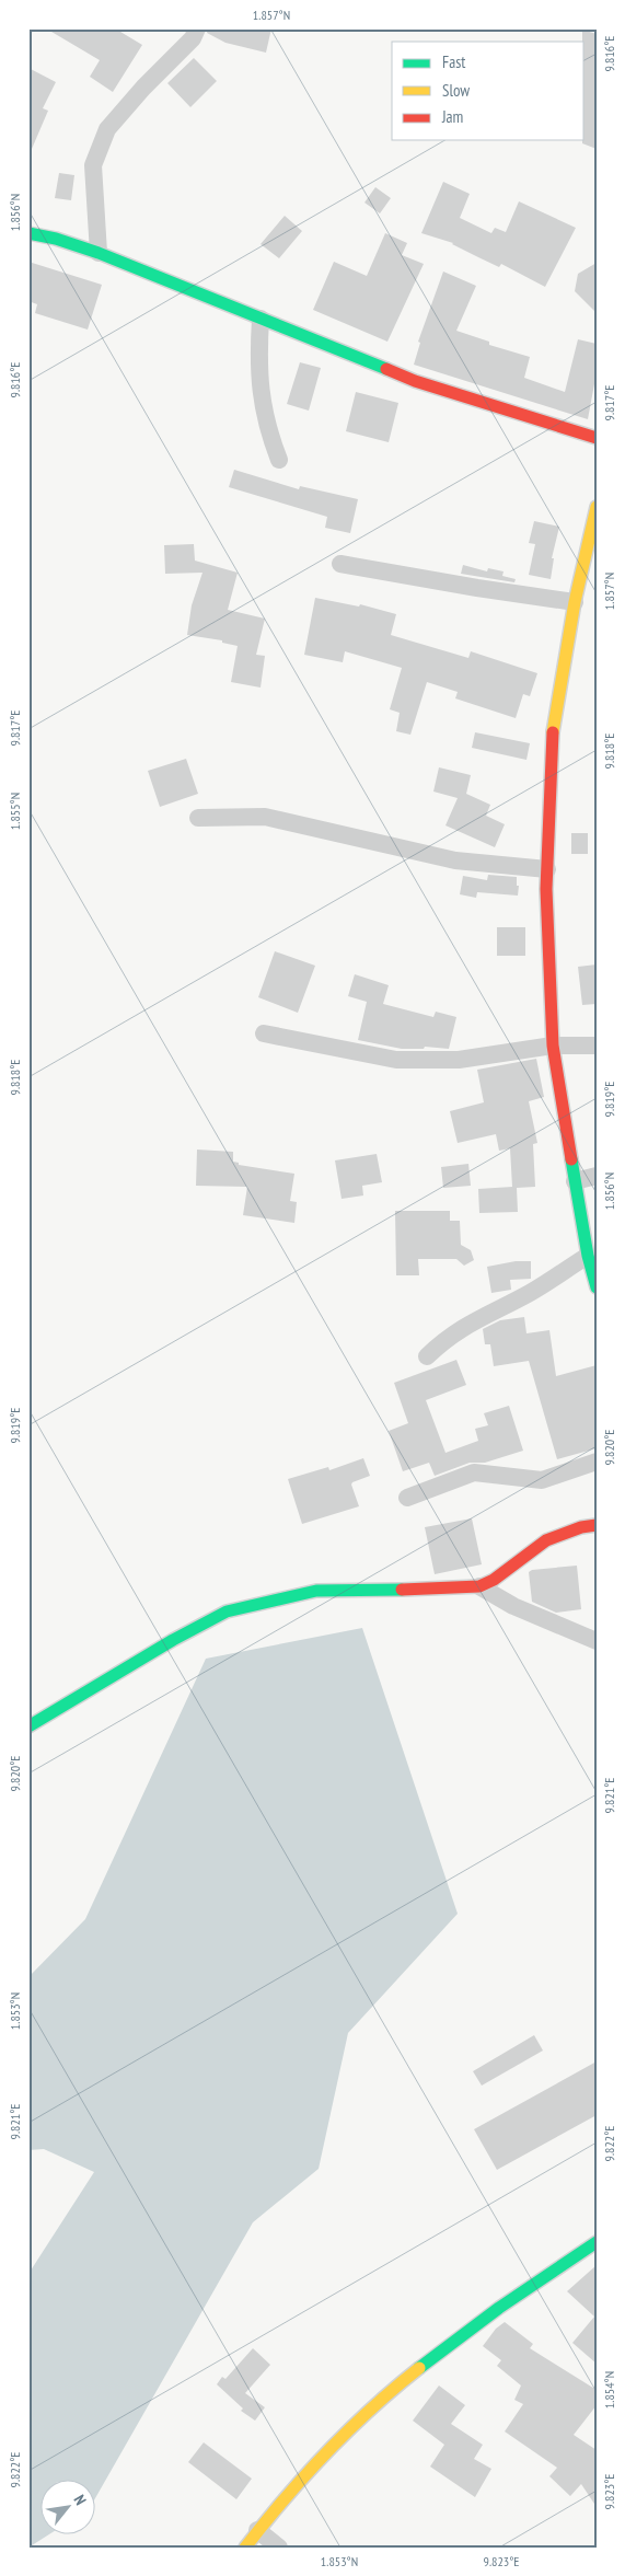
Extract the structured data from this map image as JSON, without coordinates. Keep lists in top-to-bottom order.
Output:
{
  "legend": ["Fast", "Slow", "Jam"],
  "north": "top right",
  "coordinates": [
    "1.857°N",
    "9.816°E",
    "1.856°N",
    "9.817°E",
    "9.818°E",
    "1.855°N",
    "9.819°E",
    "9.820°E",
    "9.821°E",
    "1.853°N",
    "9.822°E",
    "1.854°N",
    "9.823°E"
  ]
}
